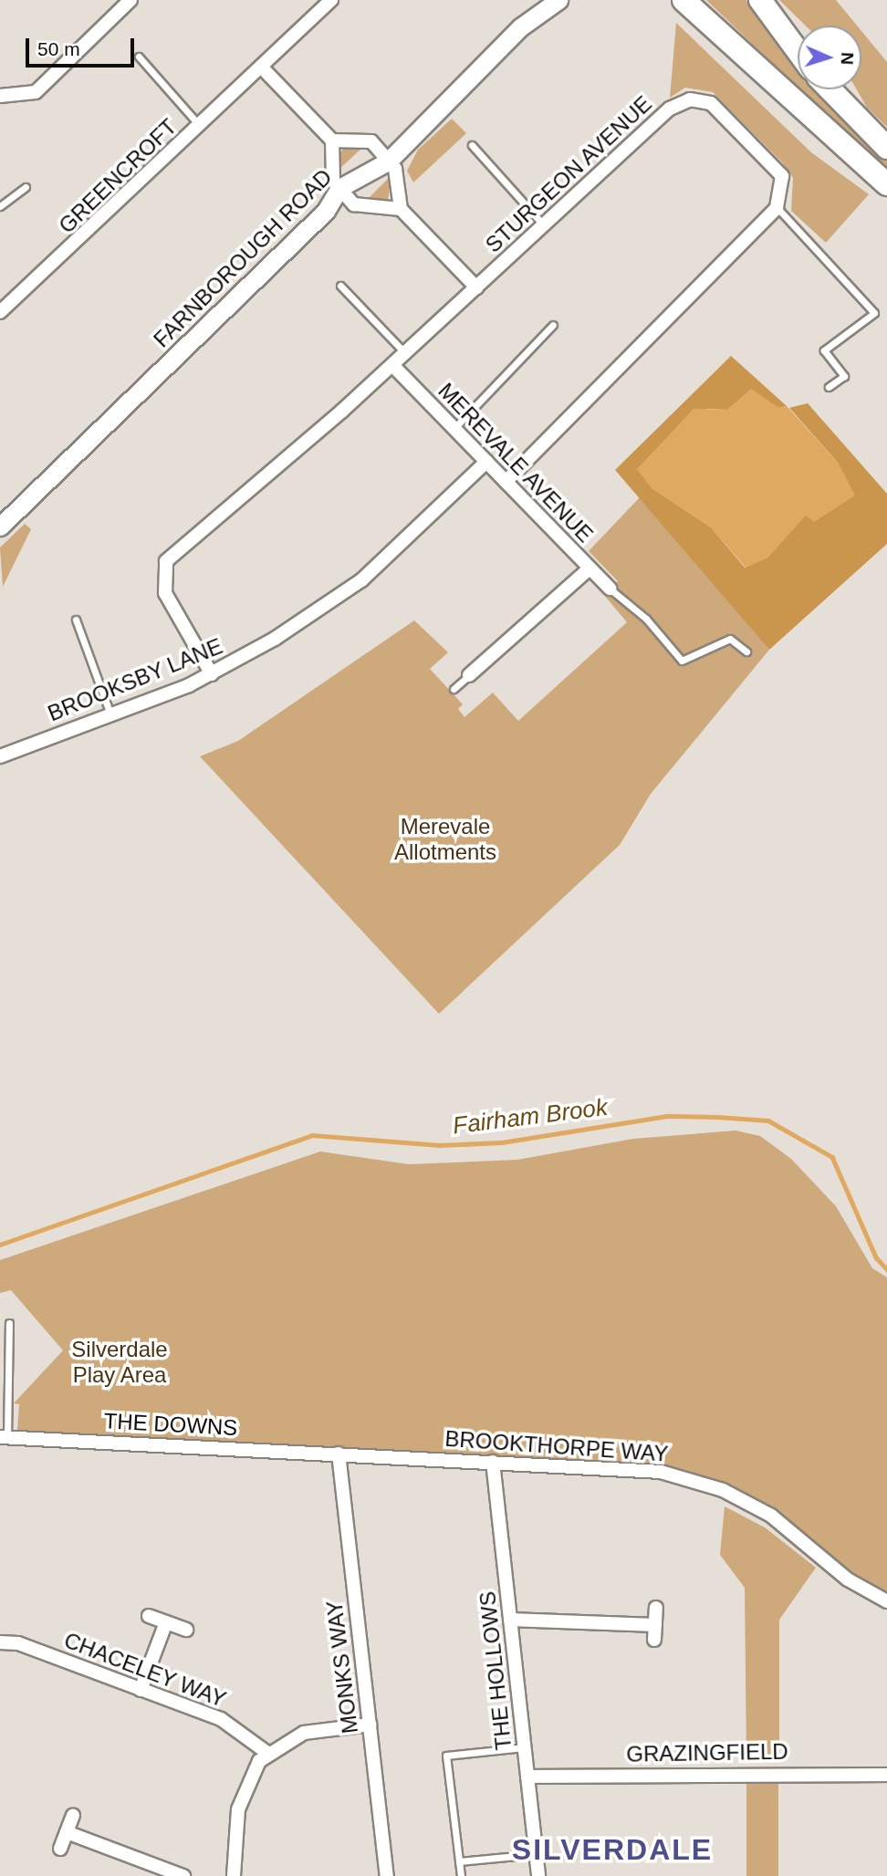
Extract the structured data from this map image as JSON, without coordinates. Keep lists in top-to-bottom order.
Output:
{
  "streets": {
    "street": [
      "STURGEON AVENUE",
      "GREENCROFT",
      "FARNBOROUGH ROAD",
      "MEREVALE AVENUE",
      "BROOKSBY LANE",
      "THE DOWNS",
      "BROOKTHORPE WAY",
      "MONKS WAY",
      "CHACELEY WAY",
      "THE HOLLOWS",
      "GRAZINGFIELD"
    ]
  },
  "crossings": [
    ["STURGEON AVENUE", "MEREVALE AVENUE"],
    ["STURGEON AVENUE", "BROOKSBY LANE"],
    ["MEREVALE AVENUE", "BROOKSBY LANE"],
    ["THE DOWNS", "BROOKTHORPE WAY"],
    ["THE DOWNS", "MONKS WAY"],
    ["BROOKTHORPE WAY", "MONKS WAY"],
    ["BROOKTHORPE WAY", "THE HOLLOWS"],
    ["THE HOLLOWS", "GRAZINGFIELD"]
  ],
  "districts": ["SILVERDALE"],
  "water": ["Fairham Brook"],
  "parks": ["Merevale Allotments", "Silverdale Play Area"],
  "scale_bar": "50 m",
  "north": "right"
}
